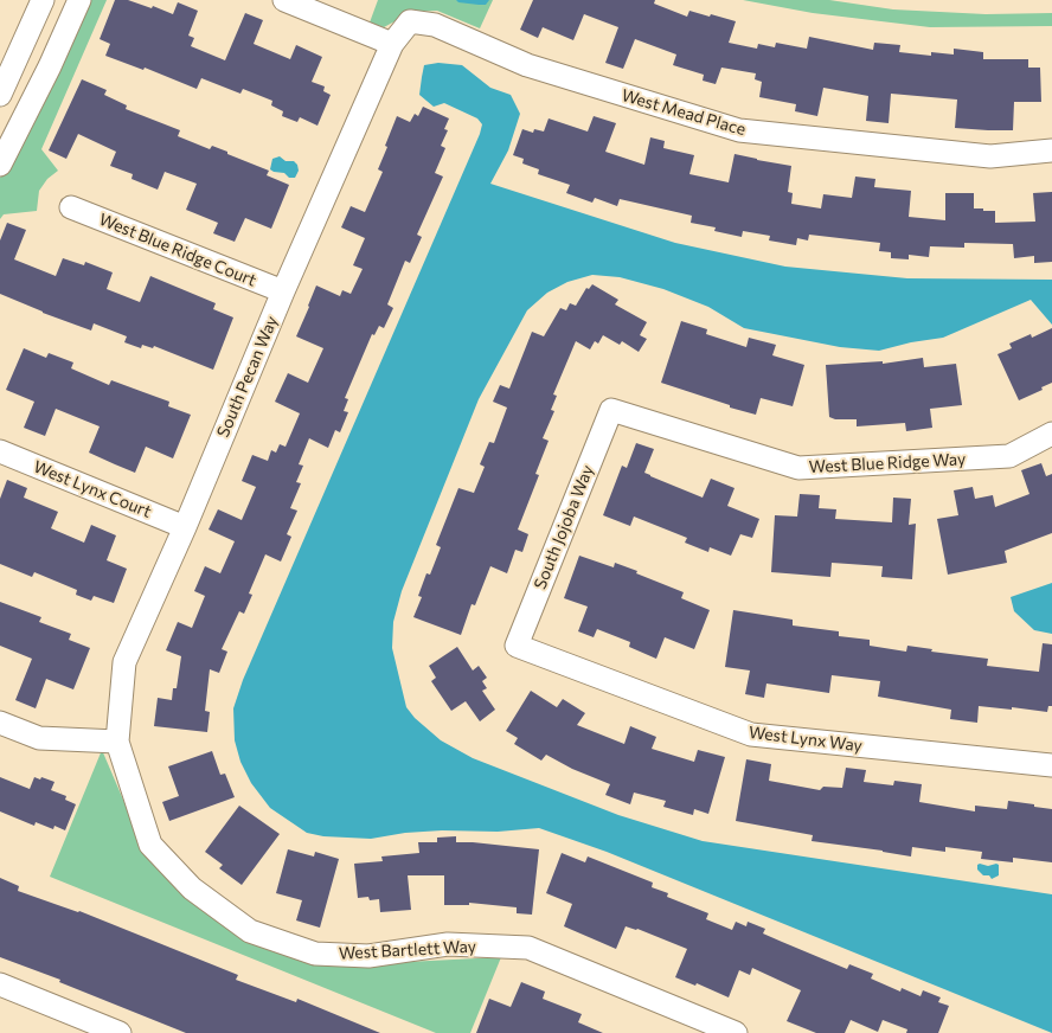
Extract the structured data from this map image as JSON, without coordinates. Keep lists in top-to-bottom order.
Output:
{
  "streets": {
    "street": [
      "West Mead Place",
      "West Blue Ridge Court",
      "South Pecan Way",
      "West Blue Ridge Way",
      "West Lynx Court",
      "South Jojoba Way",
      "West Lynx Way",
      "West Bartlett Way"
    ]
  },
  "crossings": [
    ["West Mead Place", "South Pecan Way"],
    ["West Blue Ridge Court", "South Pecan Way"],
    ["South Pecan Way", "West Lynx Court"],
    ["South Pecan Way", "West Bartlett Way"],
    ["West Blue Ridge Way", "South Jojoba Way"],
    ["South Jojoba Way", "West Lynx Way"]
  ]
}
